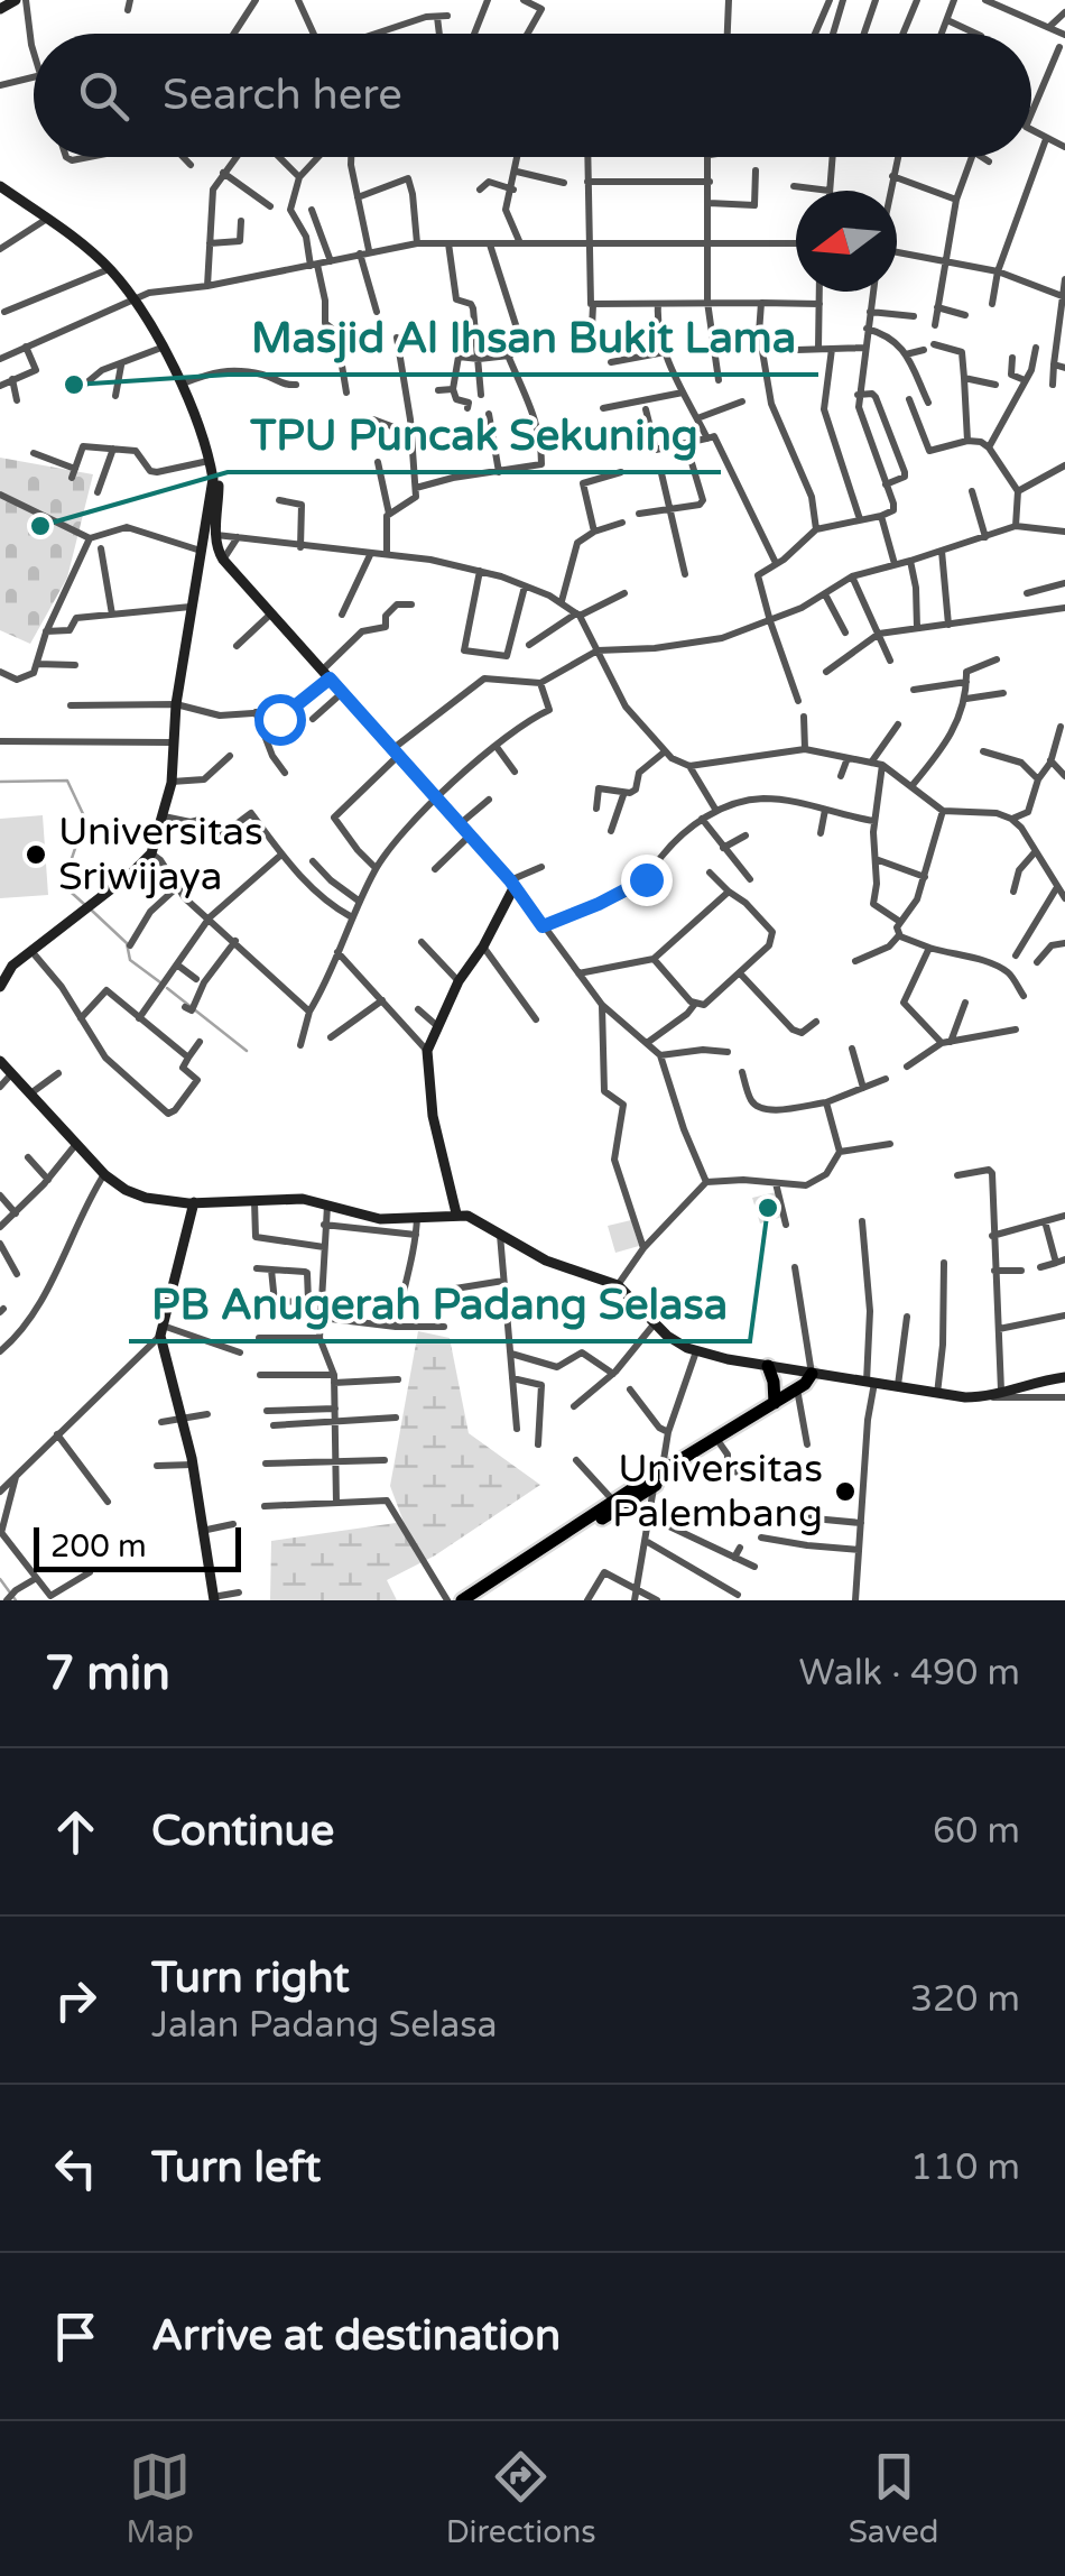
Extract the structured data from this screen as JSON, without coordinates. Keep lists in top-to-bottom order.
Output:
{
  "places": [
    "Masjid Al Ihsan Bukit Lama",
    "TPU Puncak Sekuning",
    "Universitas Sriwijaya",
    "PB Anugerah Padang Selasa",
    "Universitas Palembang"
  ],
  "scale_bar": "200 m",
  "north": "left",
  "page": {
    "search": "Search here",
    "scale": "200 m",
    "heading": ["7 min", "Walk · 490 m"],
    "list": [
      ["Continue", "60 m"],
      ["Turn right", "Jalan Padang Selasa", "320 m"],
      ["Turn left", "110 m"],
      "Arrive at destination"
    ],
    "nav": ["Map", "Directions", "Saved"]
  }
}
